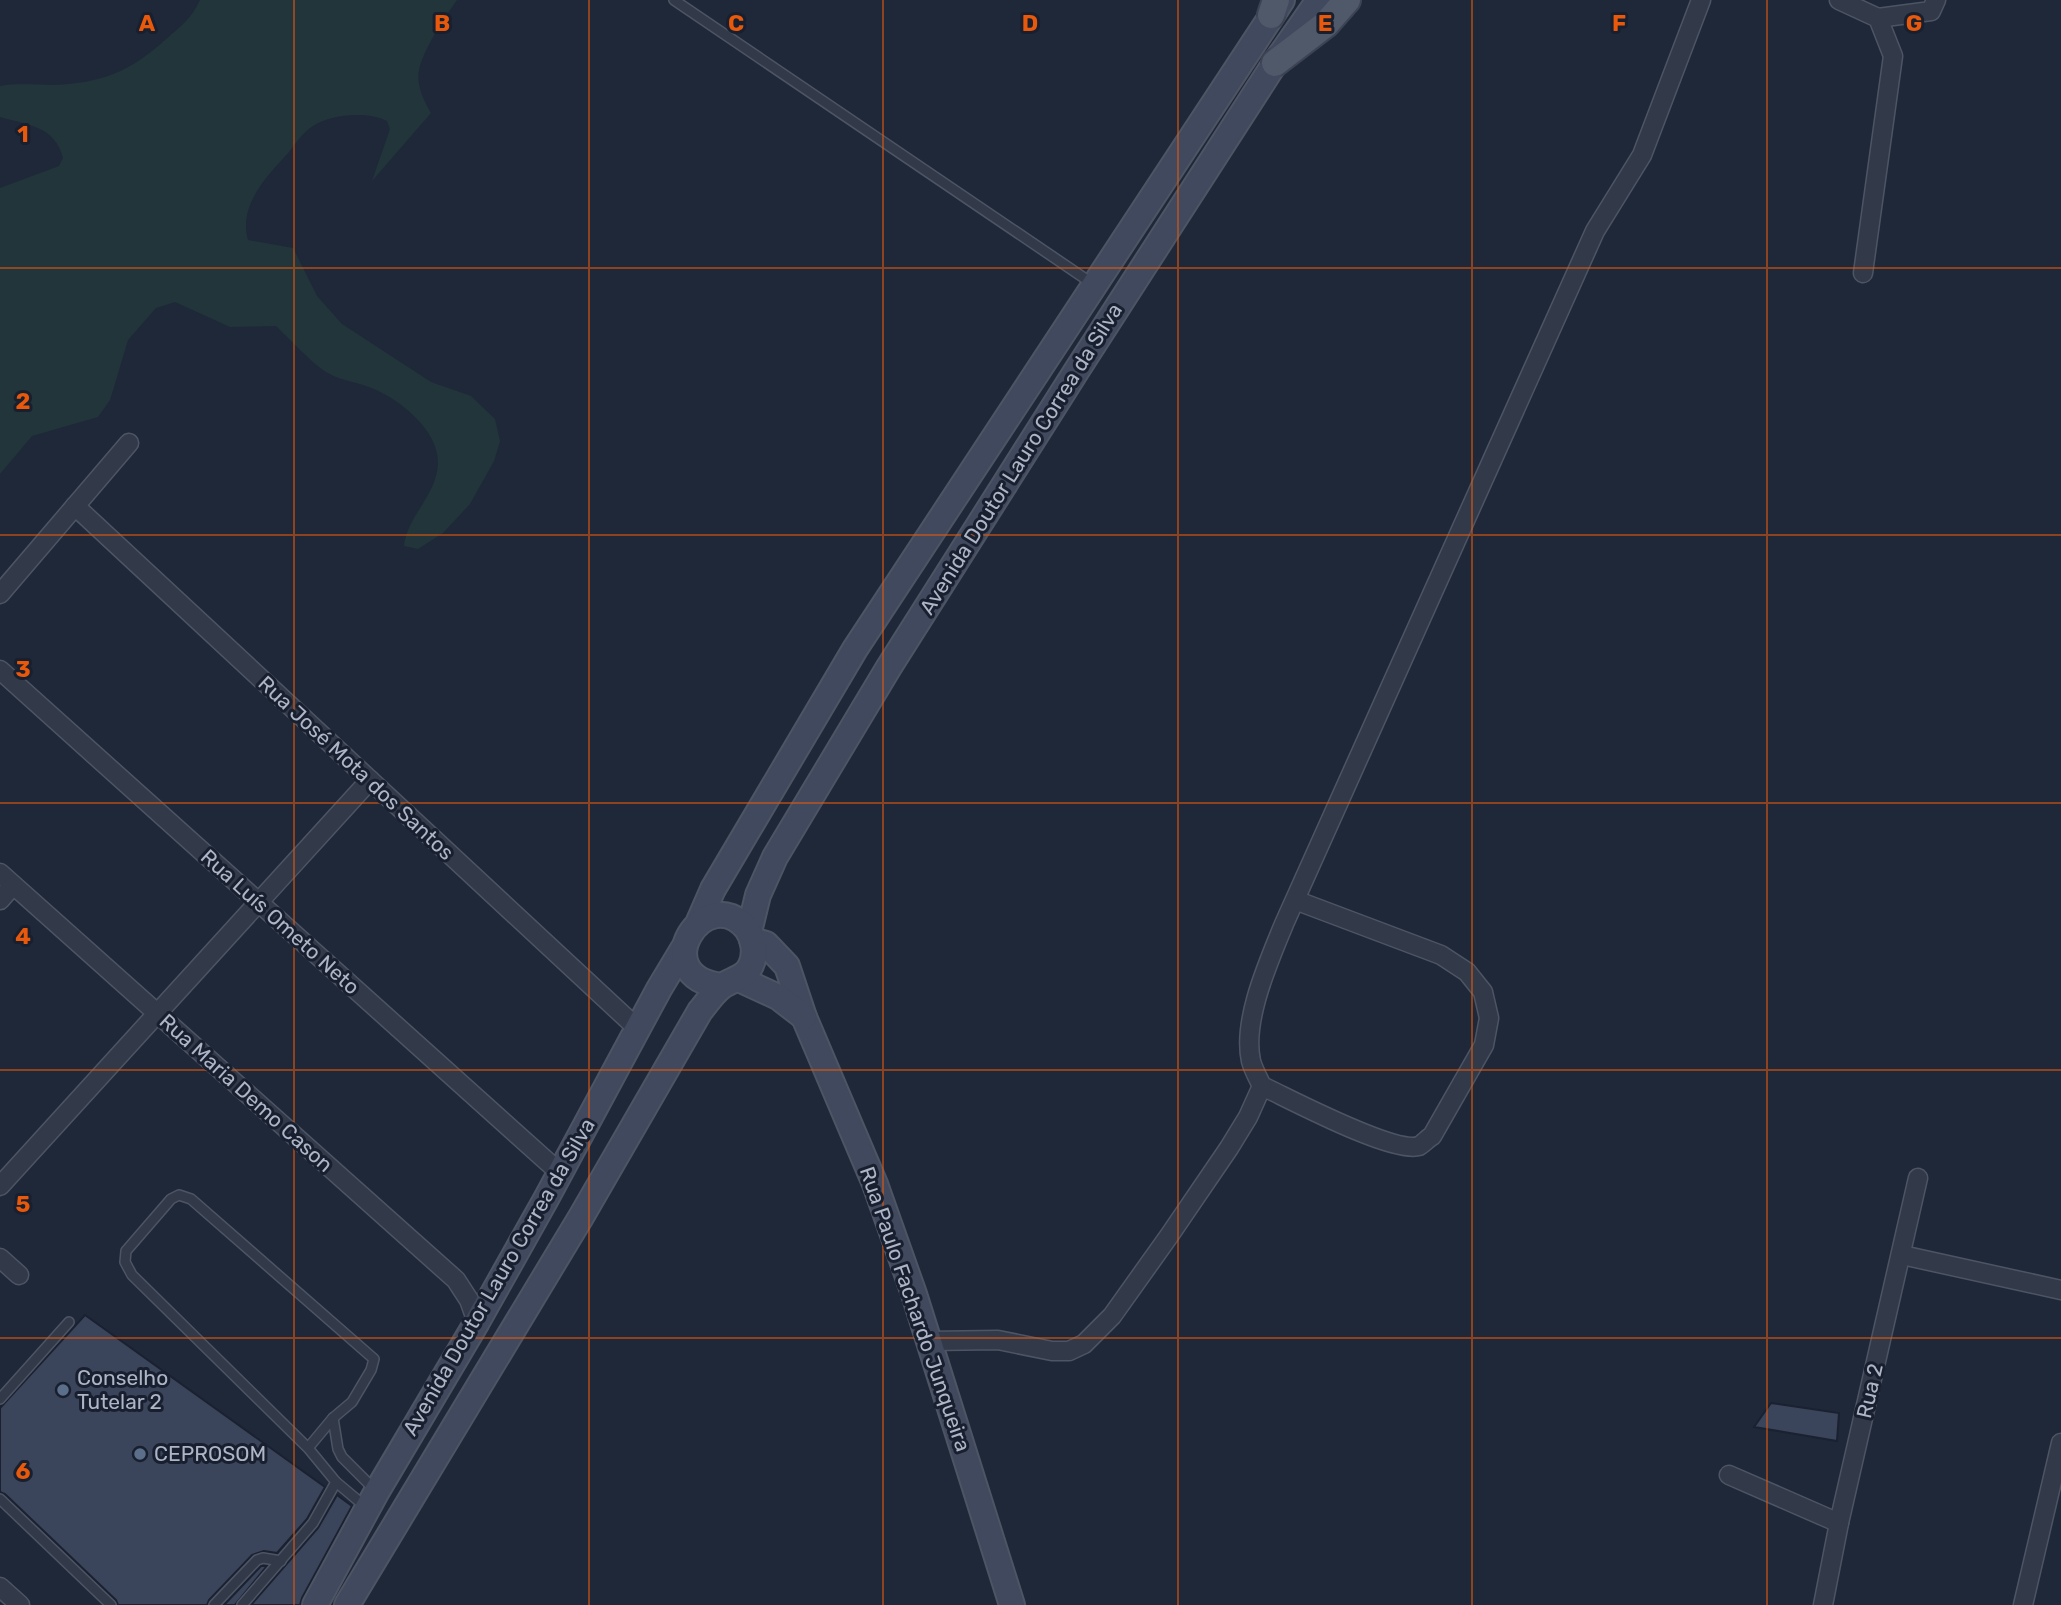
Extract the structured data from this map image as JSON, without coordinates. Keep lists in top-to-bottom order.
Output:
{
  "streets": {
    "main road": ["Avenida Doutor Lauro Correa da Silva", "Rua Paulo Fachardo Junqueira"],
    "street": [
      "Rua José Mota dos Santos",
      "Rua Luís Ometo Neto",
      "Rua Maria Demo Cason",
      "Rua 2"
    ]
  },
  "crossings": [
    ["Avenida Doutor Lauro Correa da Silva", "Rua José Mota dos Santos"],
    ["Avenida Doutor Lauro Correa da Silva", "Rua Luís Ometo Neto"],
    ["Avenida Doutor Lauro Correa da Silva", "Rua Maria Demo Cason"],
    ["Avenida Doutor Lauro Correa da Silva", "Rua Paulo Fachardo Junqueira"]
  ],
  "places": ["Conselho Tutelar 2", "CEPROSOM"],
  "grid": {
    "columns": [
      "A",
      "B",
      "C",
      "D",
      "E",
      "F",
      "G"
    ],
    "rows": [
      "1",
      "2",
      "3",
      "4",
      "5",
      "6"
    ]
  }
}
